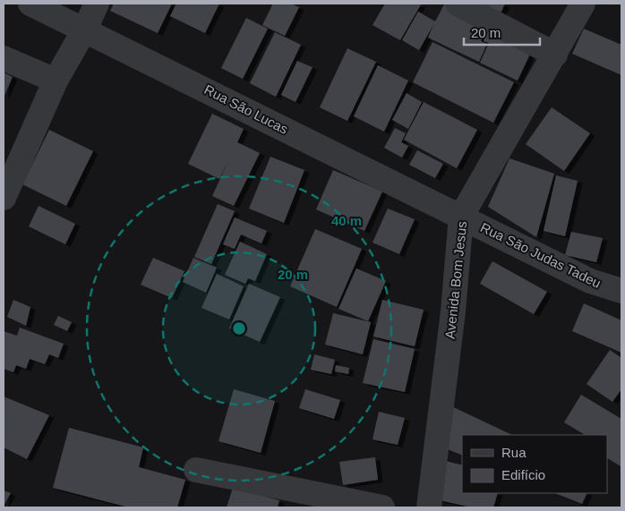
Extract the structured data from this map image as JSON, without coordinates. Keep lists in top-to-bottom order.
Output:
{
  "streets": {
    "street": ["Rua São Lucas", "Rua São Judas Tadeu", "Avenida Bom Jesus"]
  },
  "crossings": [
    ["Rua São Lucas", "Rua São Judas Tadeu"],
    ["Rua São Lucas", "Avenida Bom Jesus"],
    ["Rua São Judas Tadeu", "Avenida Bom Jesus"]
  ],
  "legend": ["Rua", "Edifício"],
  "scale_bar": "20 m",
  "rings": ["40 m", "20 m"]
}
